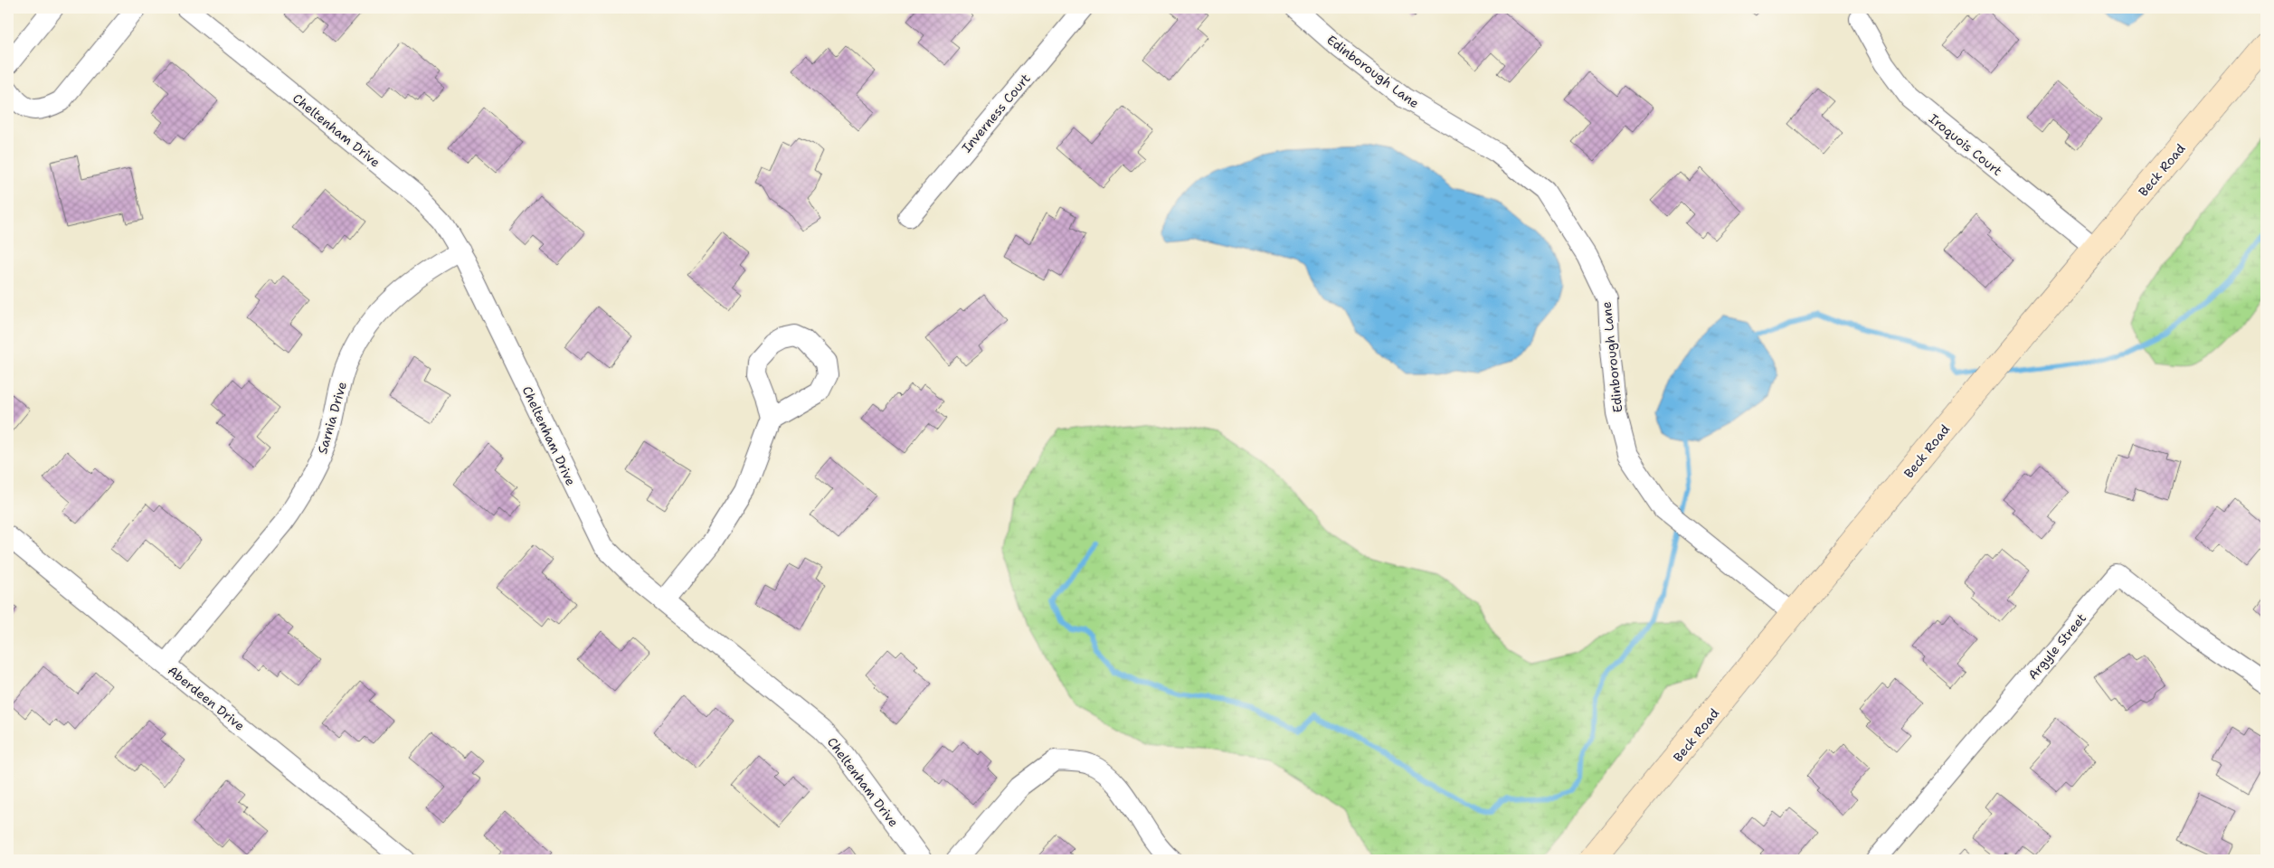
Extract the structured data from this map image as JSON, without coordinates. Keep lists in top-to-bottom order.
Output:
{
  "streets": {
    "main road": ["Beck Road"],
    "street": [
      "Edinborough Lane",
      "Inverness Court",
      "Cheltenham Drive",
      "Iroquois Court",
      "Sarnia Drive",
      "Argyle Street",
      "Aberdeen Drive"
    ]
  },
  "crossings": [
    ["Edinborough Lane", "Beck Road"],
    ["Cheltenham Drive", "Sarnia Drive"],
    ["Iroquois Court", "Beck Road"],
    ["Sarnia Drive", "Aberdeen Drive"]
  ]
}
